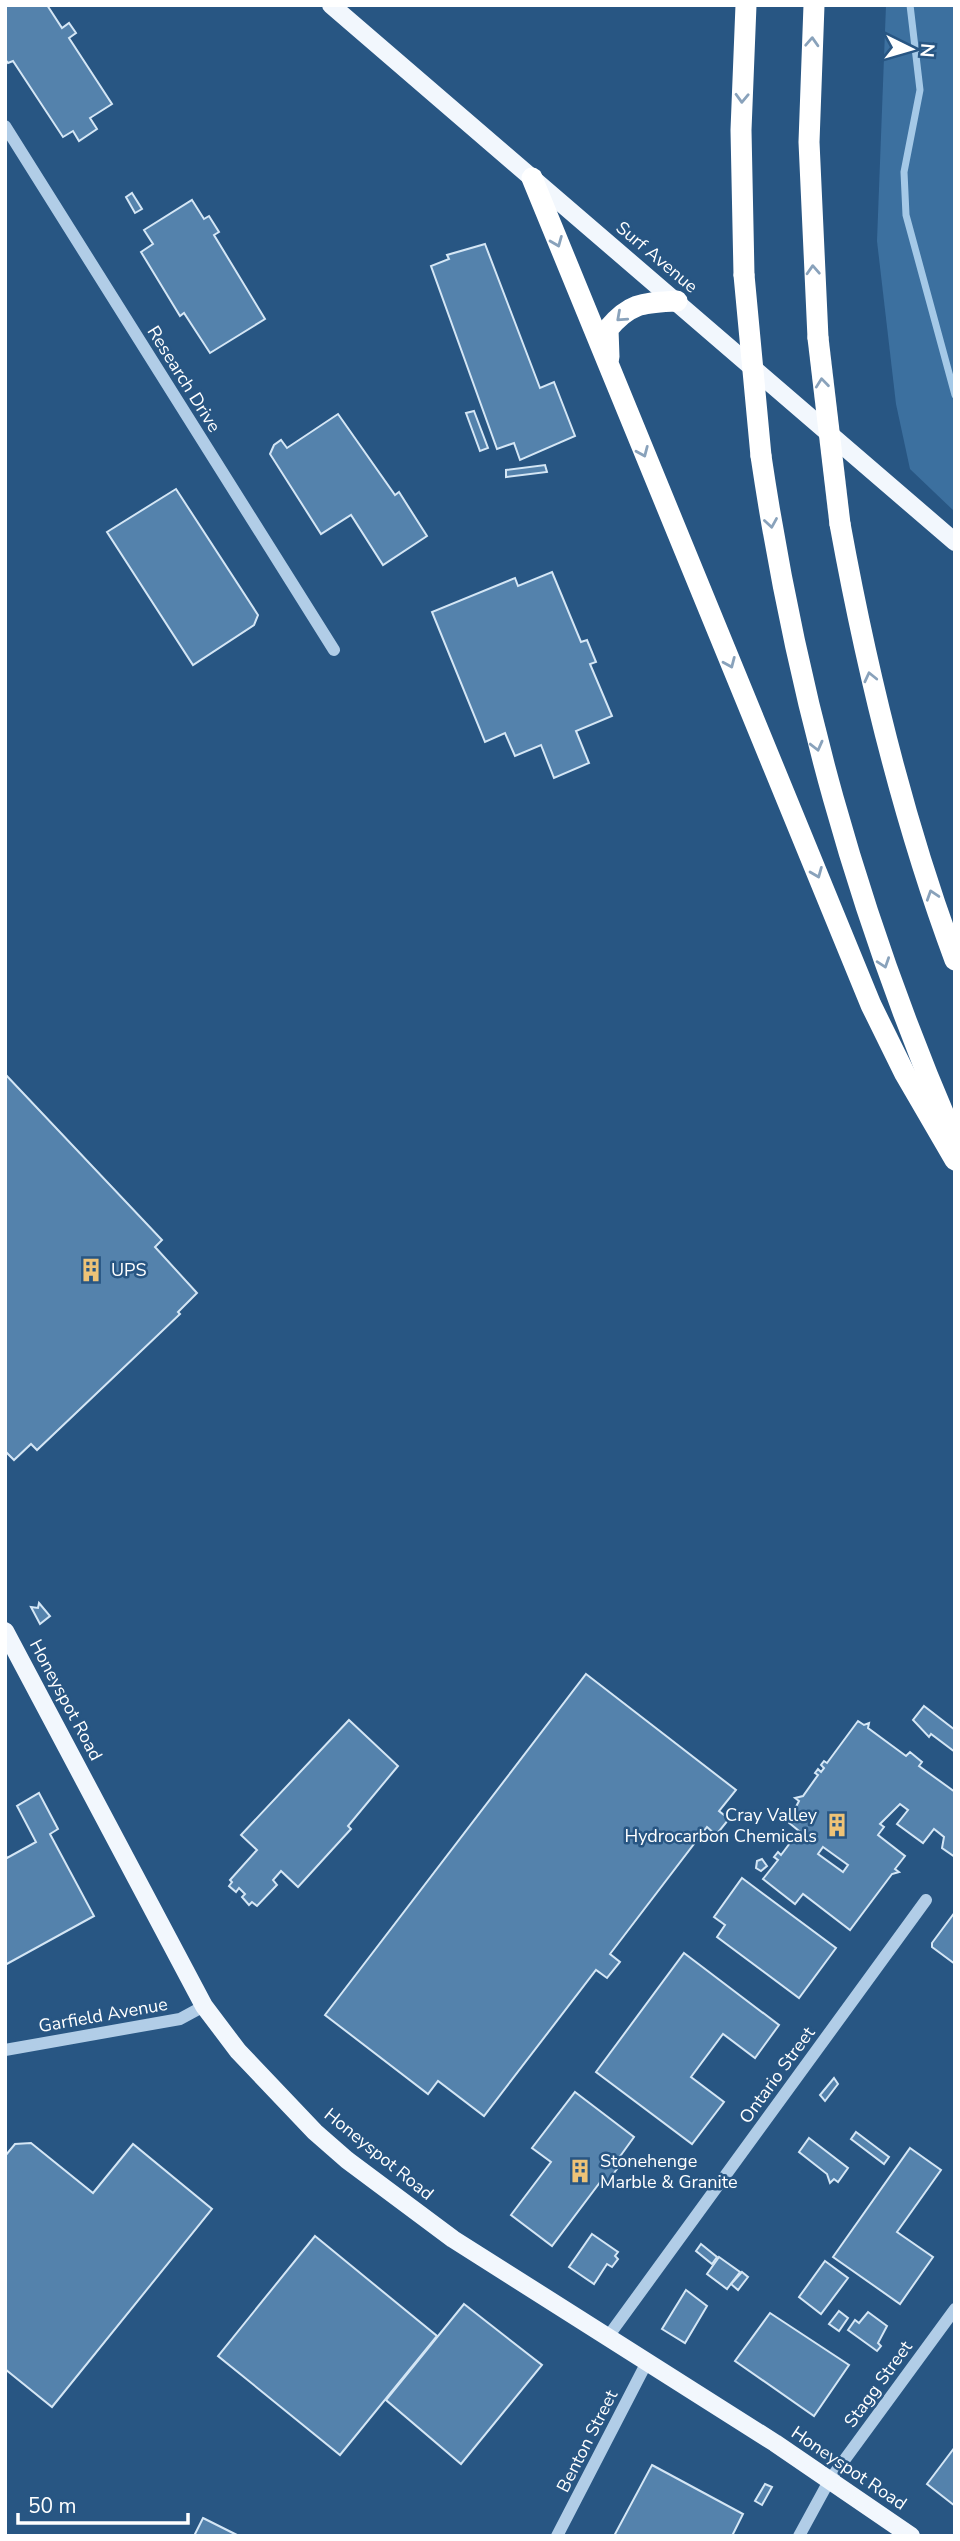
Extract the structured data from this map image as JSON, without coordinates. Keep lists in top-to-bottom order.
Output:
{
  "streets": {
    "main road": ["Surf Avenue", "Honeyspot Road"],
    "street": [
      "Research Drive",
      "Garfield Avenue",
      "Ontario Street",
      "Stagg Street",
      "Benton Street"
    ]
  },
  "crossings": [
    ["Honeyspot Road", "Garfield Avenue"],
    ["Honeyspot Road", "Ontario Street"],
    ["Honeyspot Road", "Stagg Street"],
    ["Honeyspot Road", "Benton Street"]
  ],
  "places": {
    "building": ["UPS", "Cray Valley Hydrocarbon Chemicals", "Stonehenge Marble & Granite"]
  },
  "scale_bar": "50 m",
  "north": "right"
}
